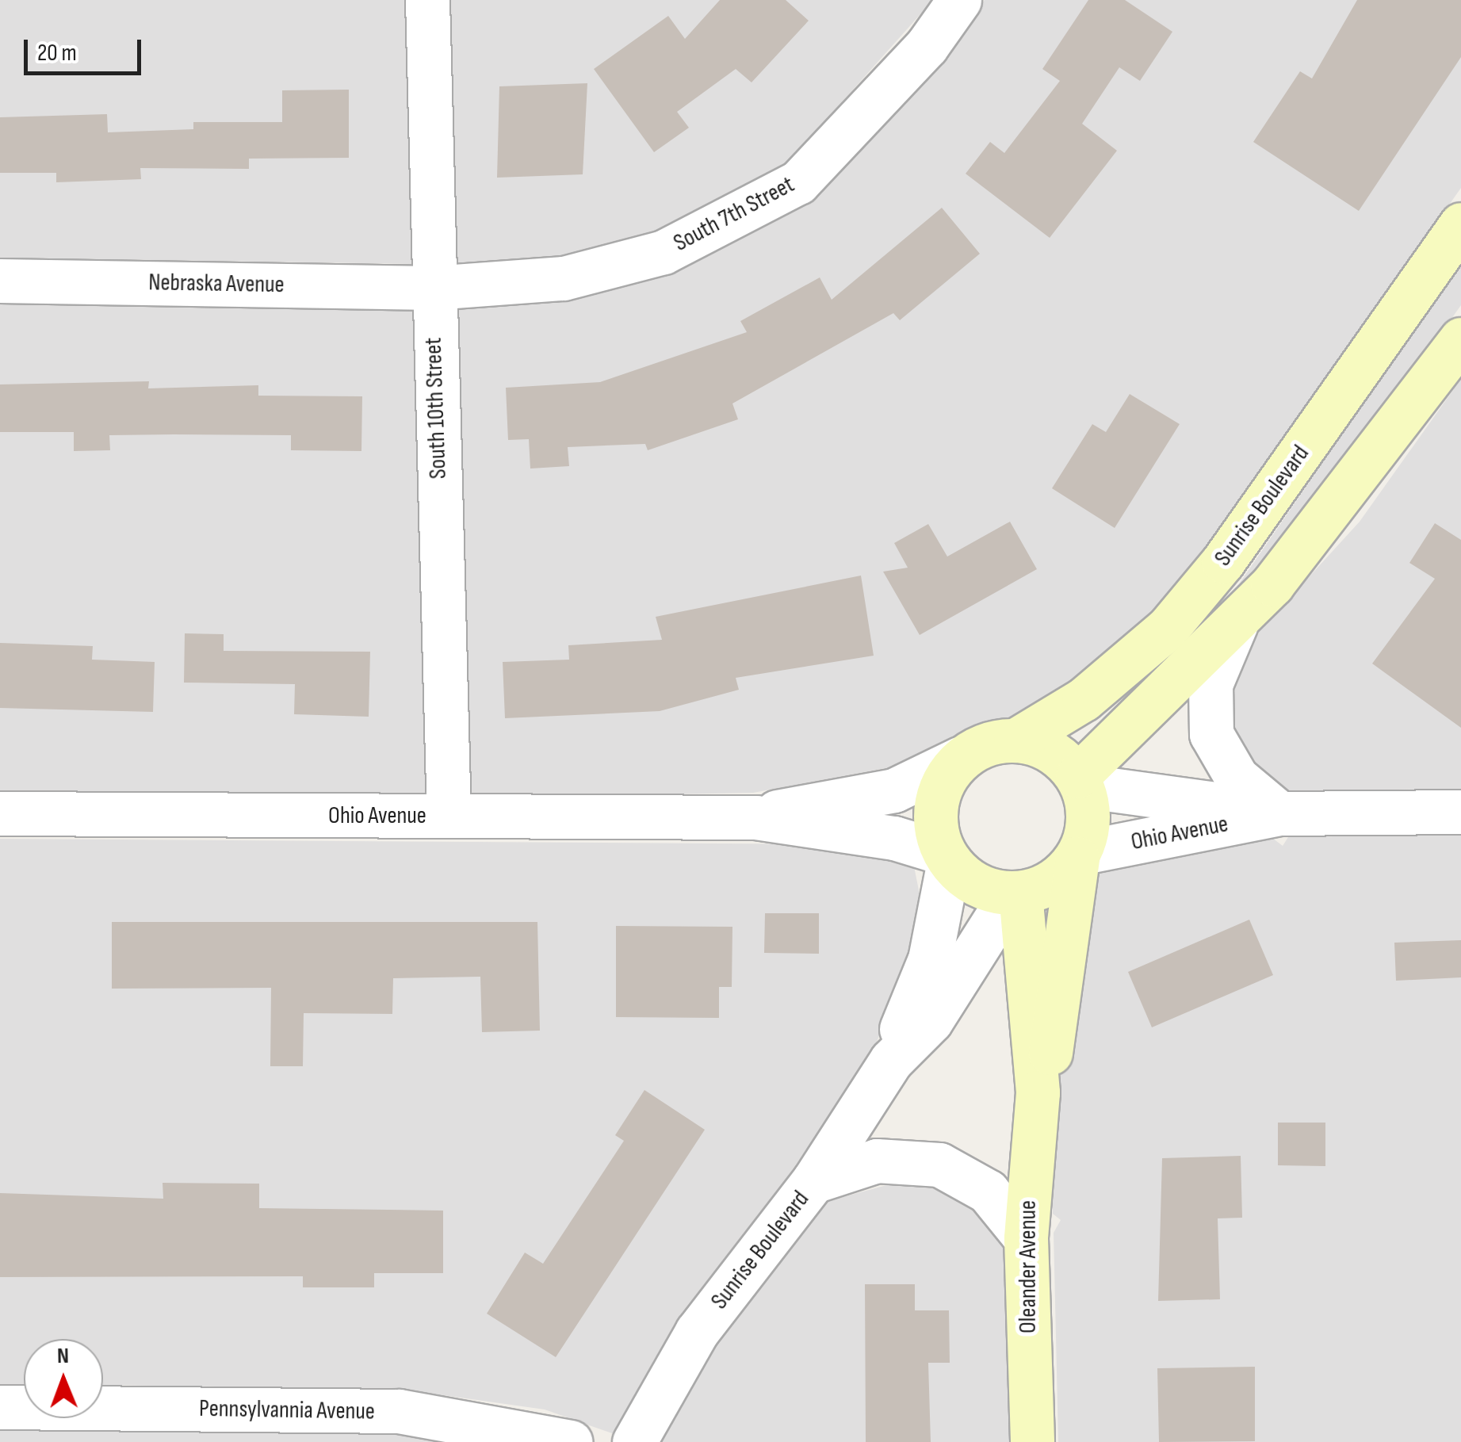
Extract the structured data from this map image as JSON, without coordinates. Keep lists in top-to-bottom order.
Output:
{
  "streets": {
    "main road": ["Sunrise Boulevard", "Oleander Avenue"],
    "street": [
      "South 7th Street",
      "Nebraska Avenue",
      "South 10th Street",
      "Ohio Avenue",
      "Pennsylvannia Avenue"
    ]
  },
  "crossings": [
    ["South 7th Street", "Nebraska Avenue"],
    ["South 7th Street", "South 10th Street"],
    ["Nebraska Avenue", "South 10th Street"],
    ["South 10th Street", "Ohio Avenue"],
    ["Sunrise Boulevard", "Ohio Avenue"],
    ["Sunrise Boulevard", "Oleander Avenue"],
    ["Ohio Avenue", "Oleander Avenue"]
  ],
  "scale_bar": "20 m",
  "north": "top"
}
